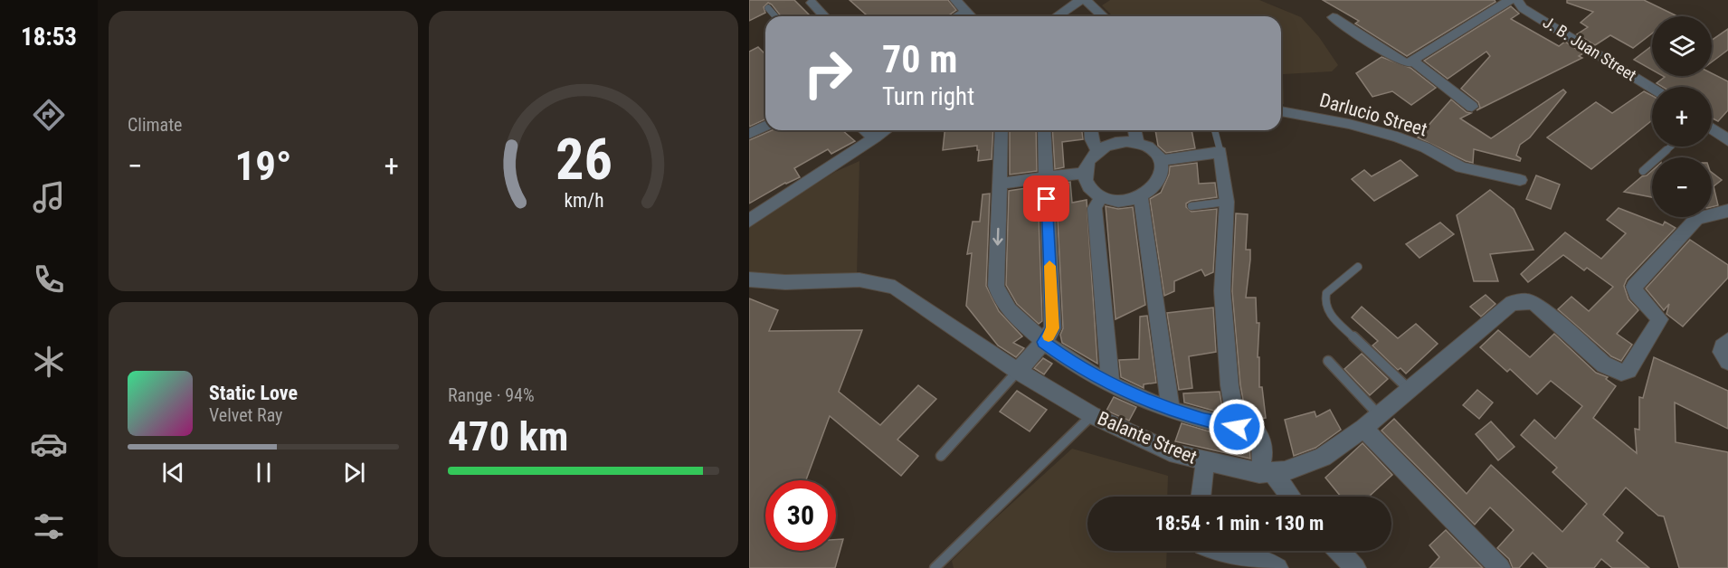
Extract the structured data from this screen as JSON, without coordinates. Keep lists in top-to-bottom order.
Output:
{
  "streets": {
    "street": ["J. B. Juan Street", "Darlucio Street", "Balante Street"]
  },
  "page": {
    "tabs": "18:53",
    "tile": [
      "Climate",
      ["Range · 94%", "470 km"]
    ],
    "map_buttons": ["+", "−"],
    "turn": ["70 m", "Turn right"],
    "heat": ["−", "19°", "+"],
    "song": ["Static Love", "Velvet Ray"],
    "limit": "30",
    "trip": "18:54 · 1 min · 130 m",
    "gauge": ["26", "km/h"]
  }
}
